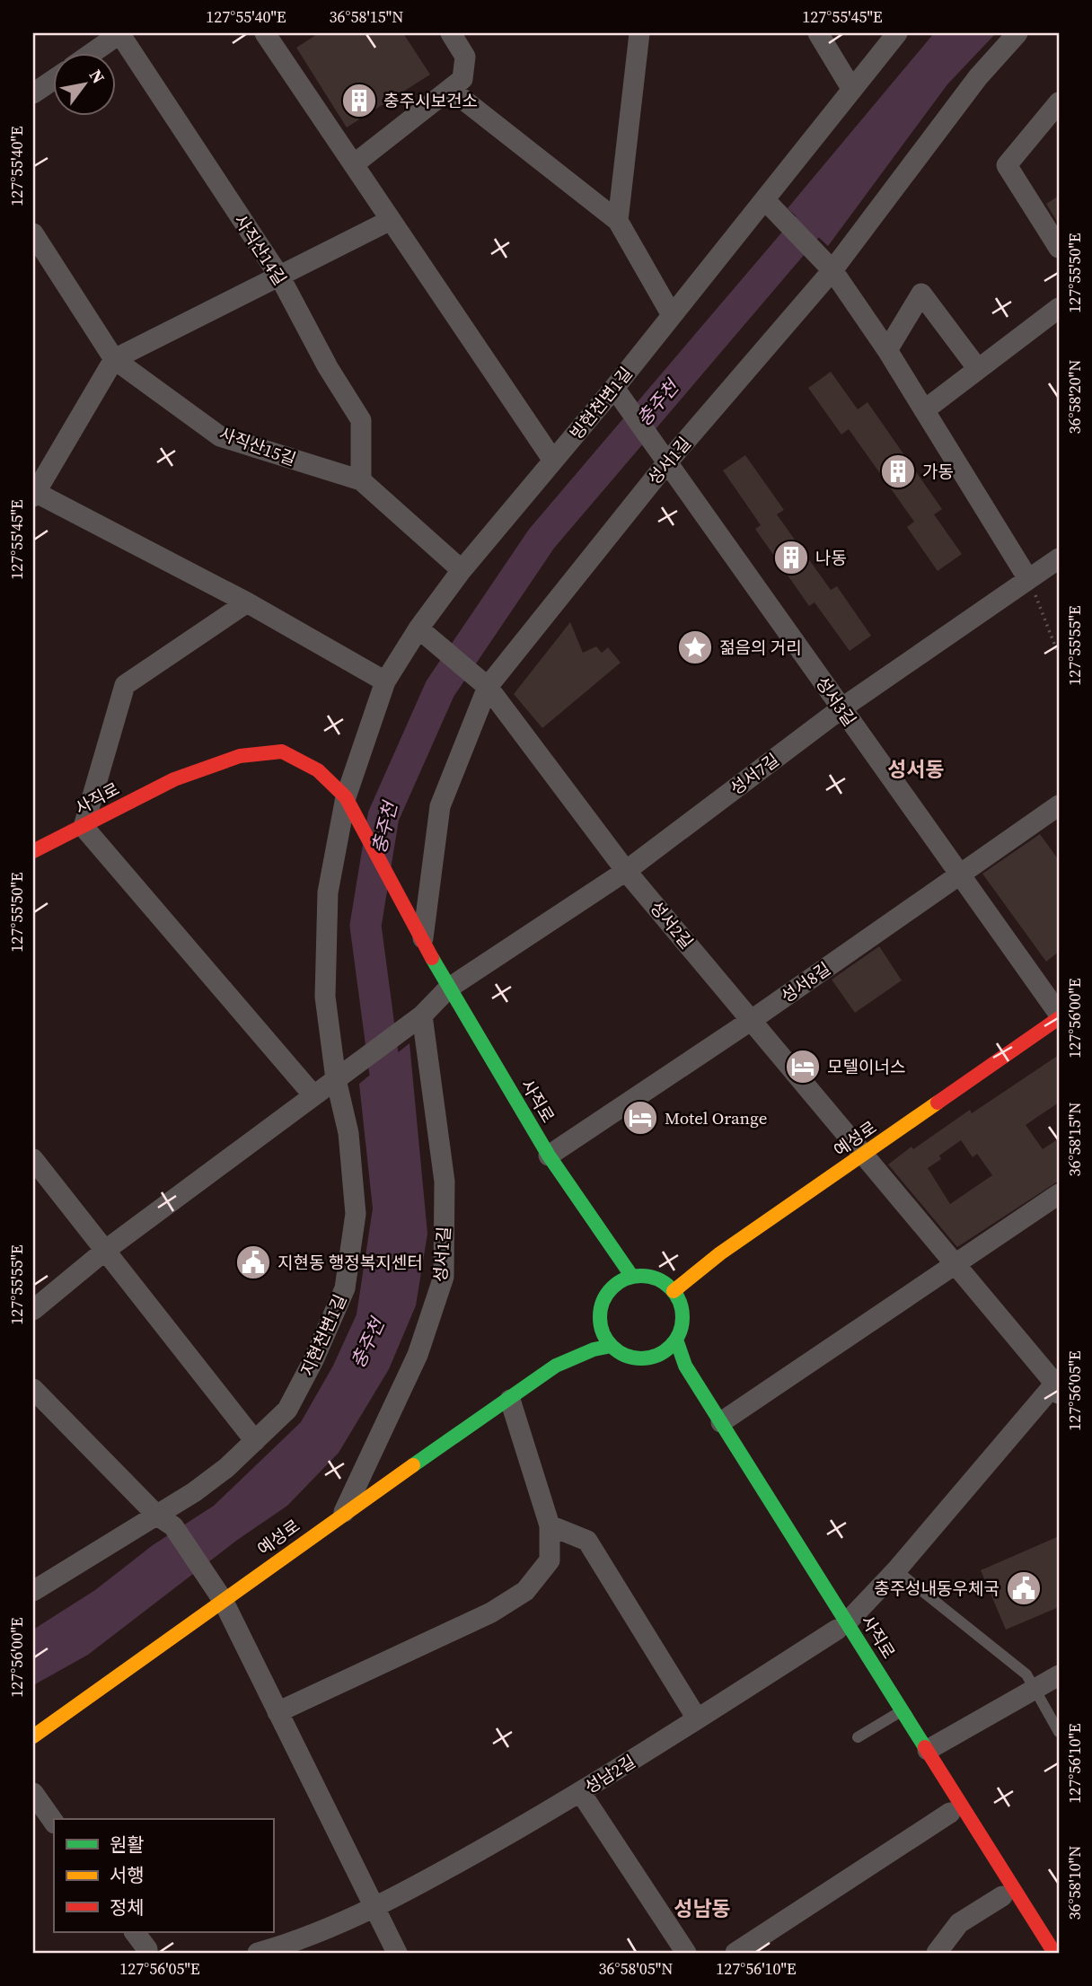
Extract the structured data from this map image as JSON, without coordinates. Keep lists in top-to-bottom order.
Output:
{
  "streets": {
    "street": [
      "사직산14길",
      "빙현천변1길",
      "사직산15길",
      "성서1길",
      "성서3길",
      "성서7길",
      "사직로",
      "성서2길",
      "성서8길",
      "예성로",
      "지현천변1길",
      "성남2길"
    ]
  },
  "crossings": [
    ["사직산14길", "사직산15길"],
    ["빙현천변1길", "사직산15길"],
    ["빙현천변1길", "성서3길"],
    ["빙현천변1길", "사직로"],
    ["빙현천변1길", "성서2길"],
    ["빙현천변1길", "지현천변1길"],
    ["성서1길", "성서3길"],
    ["성서1길", "성서7길"],
    ["성서1길", "사직로"],
    ["성서1길", "성서2길"],
    ["성서1길", "예성로"],
    ["성서3길", "성서7길"],
    ["성서3길", "성서8길"],
    ["성서3길", "예성로"],
    ["성서7길", "사직로"],
    ["성서7길", "성서2길"],
    ["성서7길", "지현천변1길"],
    ["사직로", "성서8길"],
    ["사직로", "예성로"],
    ["사직로", "지현천변1길"],
    ["사직로", "성남2길"],
    ["성서2길", "성서8길"],
    ["성서2길", "예성로"],
    ["성서2길", "성남2길"]
  ],
  "districts": ["성서동", "성남동"],
  "water": ["충주천"],
  "places": {
    "building": ["충주시보건소", "가동", "나동"],
    "place": ["젊음의 거리"],
    "hotel": ["모텔이너스", "Motel Orange"],
    "public building": ["지현동 행정복지센터", "충주성내동우체국"]
  },
  "legend": ["원활", "서행", "정체"],
  "north": "top right",
  "coordinates": [
    "127°55'40\"E",
    "36°58'15\"N",
    "127°55'45\"E",
    "127°55'50\"E",
    "36°58'20\"N",
    "127°55'55\"E",
    "127°56'00\"E",
    "127°56'05\"E",
    "127°56'10\"E",
    "36°58'10\"N",
    "36°58'05\"N"
  ]
}
